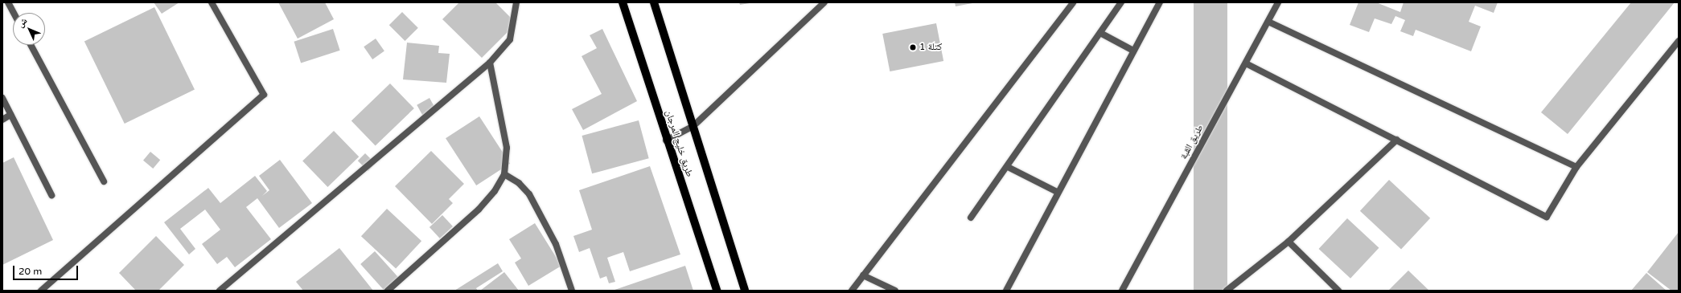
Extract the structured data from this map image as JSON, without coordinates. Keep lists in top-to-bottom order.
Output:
{
  "streets": {
    "main road": ["طريق خليج المرجان"],
    "street": ["طريق القبة"]
  },
  "places": ["كتلة 1"],
  "scale_bar": "20 m",
  "north": "top left"
}
